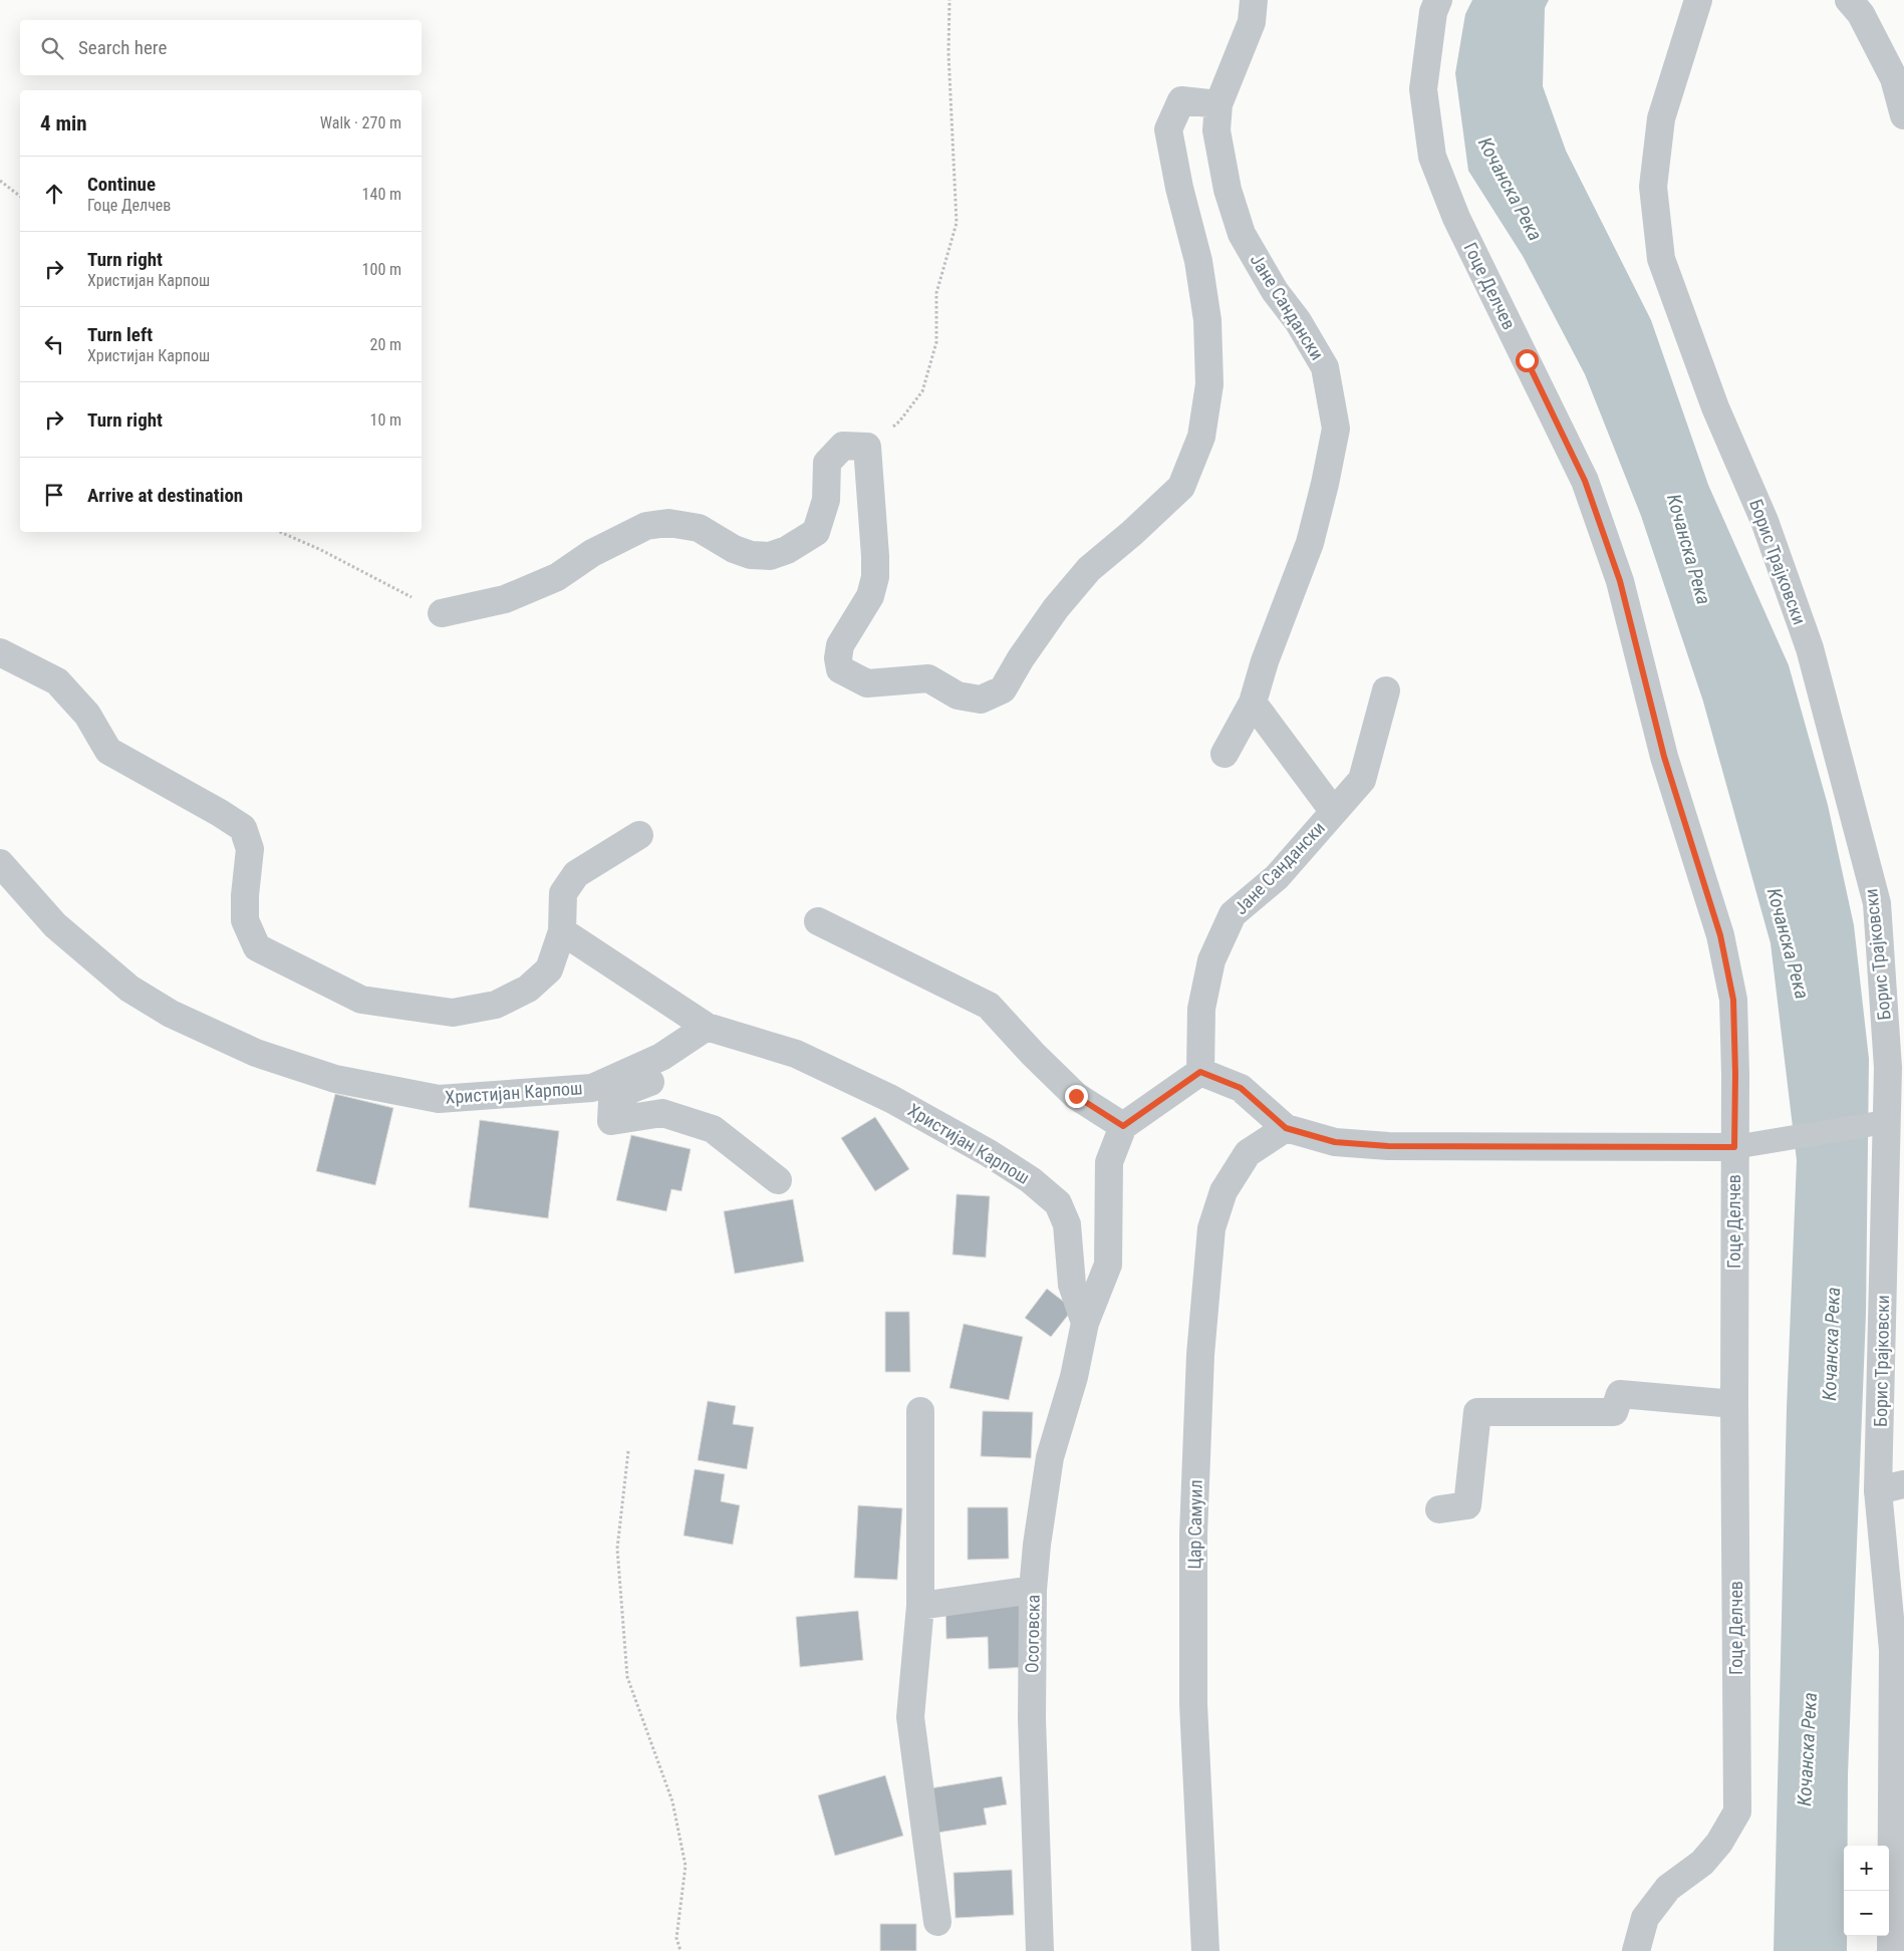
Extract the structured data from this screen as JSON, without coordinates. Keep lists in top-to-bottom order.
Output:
{
  "streets": {
    "street": [
      "Гоце Делчев",
      "Јане Сандански",
      "Борис Трајковски",
      "Христијан Карпош",
      "Цар Самуил",
      "Осоговска"
    ]
  },
  "crossings": [
    ["Христијан Карпош", "Осоговска"]
  ],
  "water": ["Кочанска Река"],
  "page": {
    "search": "Search here",
    "heading": ["4 min", "Walk · 270 m"],
    "list": [
      ["Continue", "Гоце Делчев", "140 m"],
      ["Turn right", "Христијан Карпош", "100 m"],
      ["Turn left", "Христијан Карпош", "20 m"],
      ["Turn right", "10 m"],
      "Arrive at destination"
    ],
    "map_buttons": ["+", "−"]
  }
}
